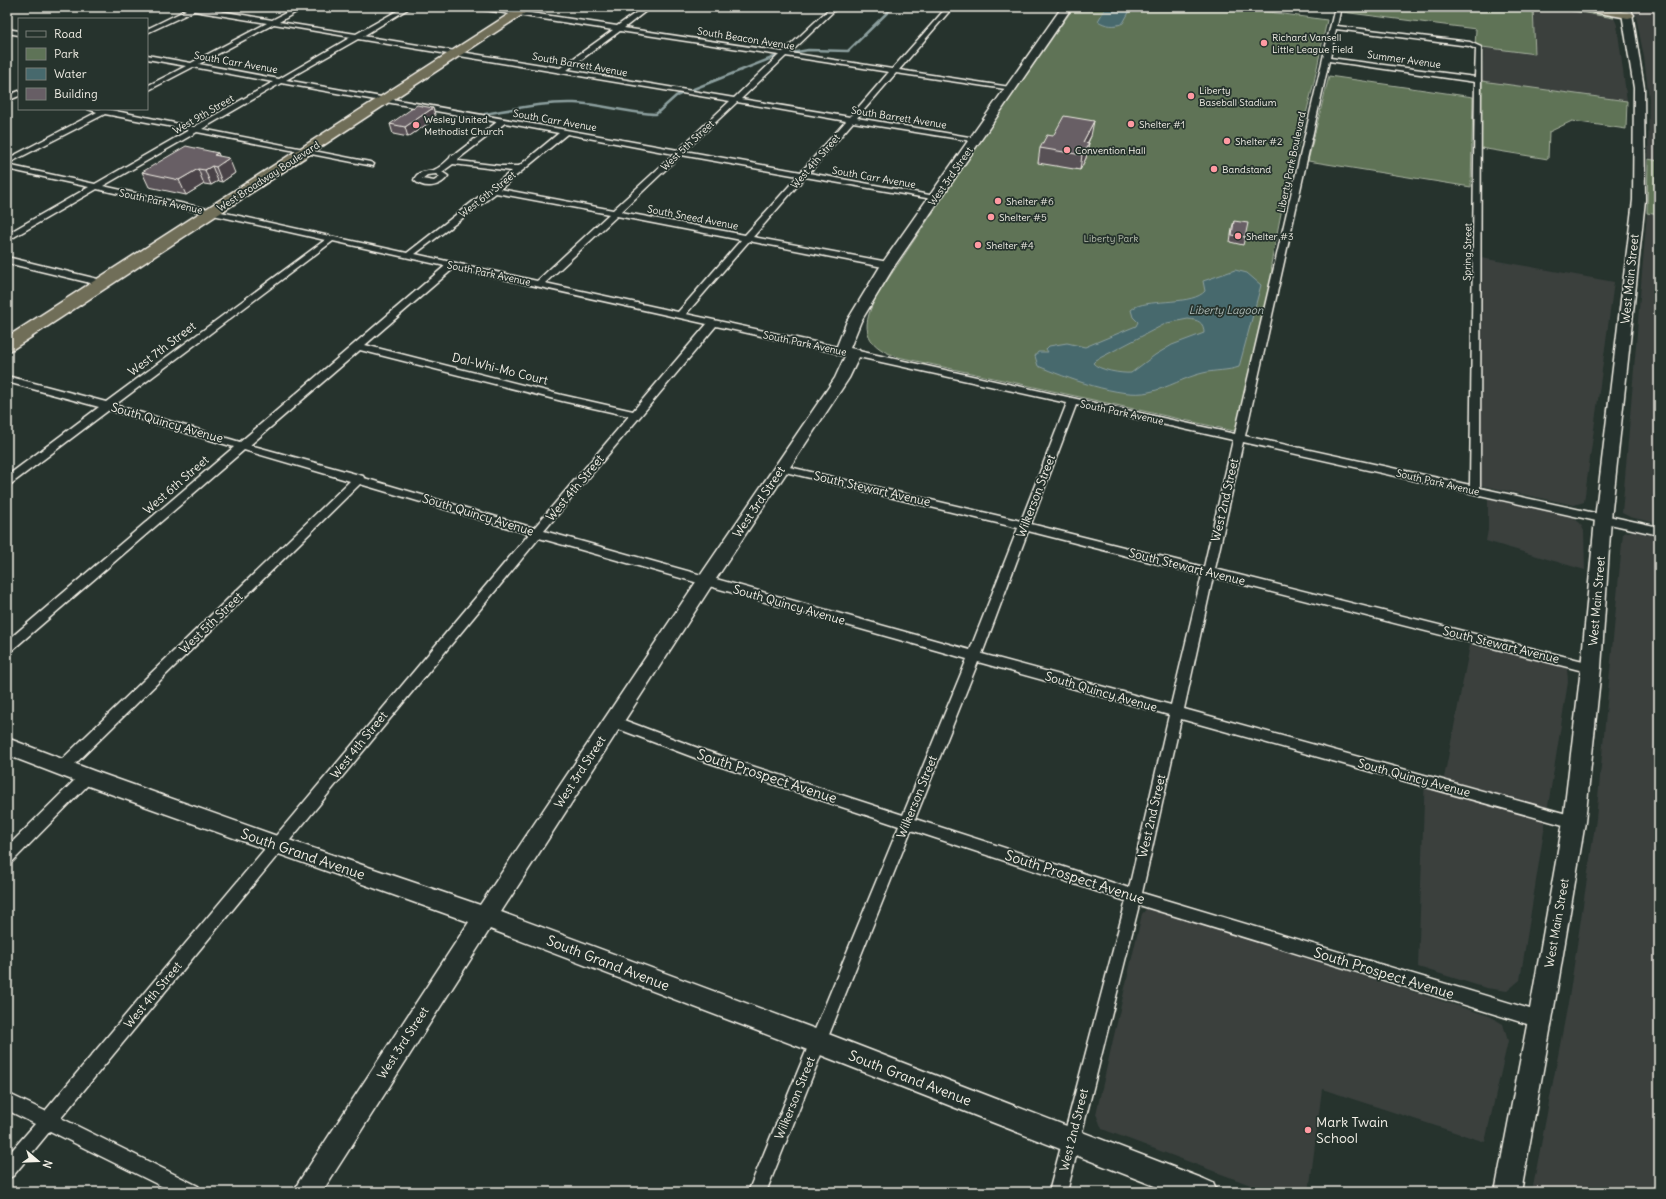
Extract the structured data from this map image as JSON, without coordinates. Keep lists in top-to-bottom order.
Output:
{
  "streets": {
    "highway": ["West Broadway Boulevard"],
    "street": [
      "South Beacon Avenue",
      "Summer Avenue",
      "South Carr Avenue",
      "South Barrett Avenue",
      "West 9th Street",
      "West 5th Street",
      "West 4th Street",
      "Liberty Park Boulevard",
      "West 3rd Street",
      "West 6th Street",
      "South Park Avenue",
      "South Sneed Avenue",
      "Spring Street",
      "West Main Street",
      "West 7th Street",
      "Dal-Whi-Mo Court",
      "South Quincy Avenue",
      "South Stewart Avenue",
      "Wilkerson Street",
      "West 2nd Street",
      "South Prospect Avenue",
      "South Grand Avenue"
    ]
  },
  "crossings": [
    ["South Beacon Avenue", "West 5th Street"],
    ["South Beacon Avenue", "West 4th Street"],
    ["South Beacon Avenue", "West Broadway Boulevard"],
    ["South Beacon Avenue", "West 3rd Street"],
    ["Summer Avenue", "Liberty Park Boulevard"],
    ["Summer Avenue", "Spring Street"],
    ["South Carr Avenue", "West 9th Street"],
    ["South Carr Avenue", "West 5th Street"],
    ["South Carr Avenue", "West 4th Street"],
    ["South Carr Avenue", "West Broadway Boulevard"],
    ["South Carr Avenue", "West 3rd Street"],
    ["South Carr Avenue", "West 6th Street"],
    ["South Barrett Avenue", "West 9th Street"],
    ["South Barrett Avenue", "West 5th Street"],
    ["South Barrett Avenue", "West 4th Street"],
    ["South Barrett Avenue", "West Broadway Boulevard"],
    ["South Barrett Avenue", "West 3rd Street"],
    ["West 9th Street", "South Park Avenue"],
    ["West 5th Street", "South Park Avenue"],
    ["West 5th Street", "South Sneed Avenue"],
    ["West 5th Street", "South Quincy Avenue"],
    ["West 5th Street", "South Grand Avenue"],
    ["West 4th Street", "South Park Avenue"],
    ["West 4th Street", "South Sneed Avenue"],
    ["West 4th Street", "Dal-Whi-Mo Court"],
    ["West 4th Street", "South Quincy Avenue"],
    ["West 4th Street", "South Grand Avenue"],
    ["Liberty Park Boulevard", "South Park Avenue"],
    ["Liberty Park Boulevard", "Spring Street"],
    ["Liberty Park Boulevard", "West 2nd Street"],
    ["West Broadway Boulevard", "South Park Avenue"],
    ["West 3rd Street", "South Park Avenue"],
    ["West 3rd Street", "South Sneed Avenue"],
    ["West 3rd Street", "South Quincy Avenue"],
    ["West 3rd Street", "South Stewart Avenue"],
    ["West 3rd Street", "South Prospect Avenue"],
    ["West 3rd Street", "South Grand Avenue"],
    ["West 6th Street", "South Park Avenue"],
    ["West 6th Street", "South Sneed Avenue"],
    ["West 6th Street", "Dal-Whi-Mo Court"],
    ["West 6th Street", "South Quincy Avenue"],
    ["South Park Avenue", "Spring Street"],
    ["South Park Avenue", "West Main Street"],
    ["South Park Avenue", "West 7th Street"],
    ["South Park Avenue", "Wilkerson Street"],
    ["South Park Avenue", "West 2nd Street"],
    ["West Main Street", "South Quincy Avenue"],
    ["West Main Street", "South Stewart Avenue"],
    ["West Main Street", "South Prospect Avenue"],
    ["West 7th Street", "South Quincy Avenue"],
    ["South Quincy Avenue", "Wilkerson Street"],
    ["South Quincy Avenue", "West 2nd Street"],
    ["South Stewart Avenue", "Wilkerson Street"],
    ["South Stewart Avenue", "West 2nd Street"],
    ["Wilkerson Street", "South Prospect Avenue"],
    ["Wilkerson Street", "South Grand Avenue"],
    ["West 2nd Street", "South Prospect Avenue"],
    ["West 2nd Street", "South Grand Avenue"]
  ],
  "water": ["Liberty Lagoon"],
  "parks": ["Liberty Park"],
  "places": [
    "Richard Vansell Little League Field",
    "Liberty Baseball Stadium",
    "Shelter #1",
    "Wesley United Methodist Church",
    "Shelter #2",
    "Convention Hall",
    "Bandstand",
    "Shelter #6",
    "Shelter #5",
    "Shelter #3",
    "Shelter #4",
    "Mark Twain School"
  ],
  "legend": [
    "Road",
    "Park",
    "Water",
    "Building"
  ],
  "north": "right"
}
